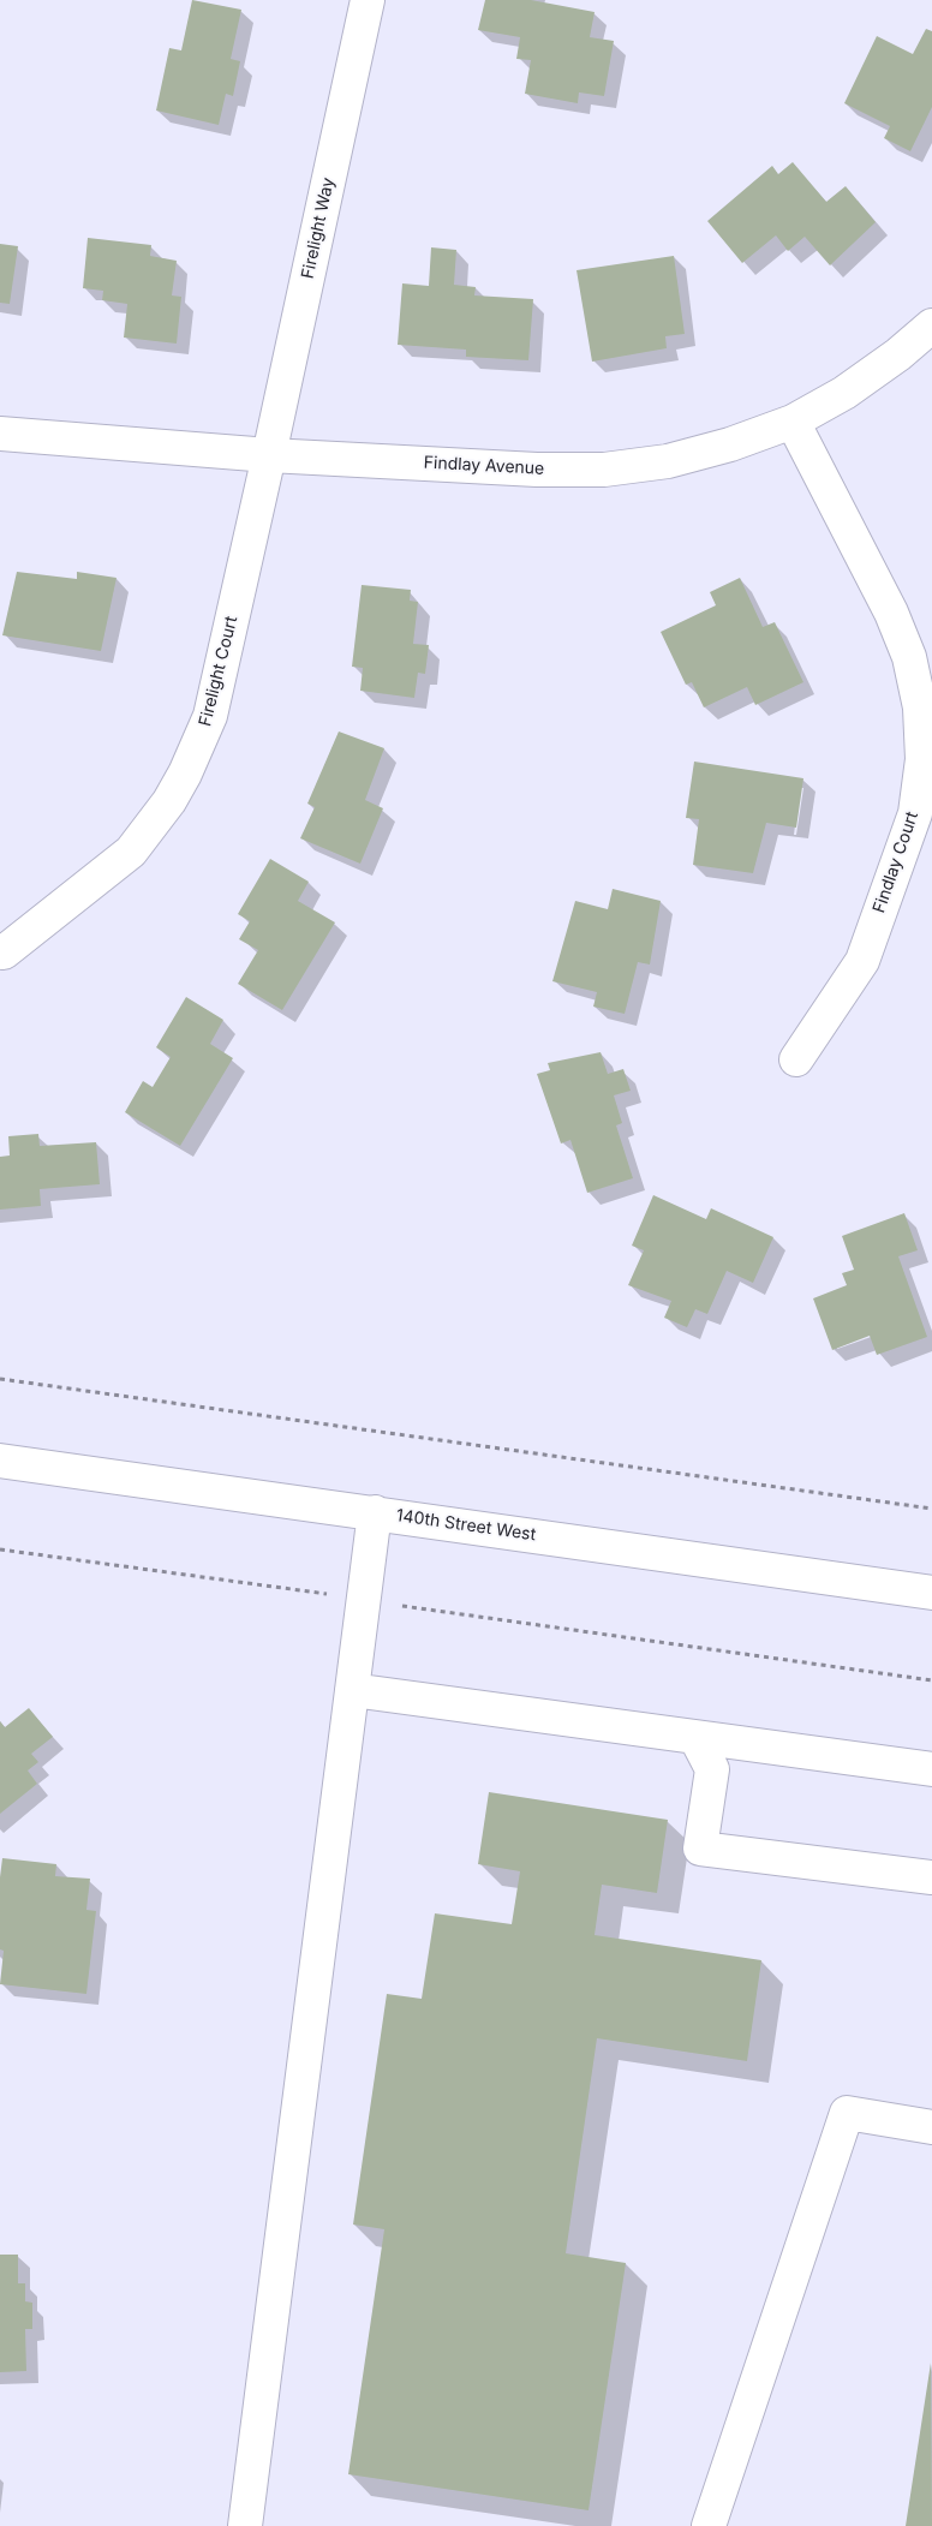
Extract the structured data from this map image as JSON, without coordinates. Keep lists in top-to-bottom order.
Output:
{
  "streets": {
    "street": [
      "Firelight Way",
      "Findlay Avenue",
      "Firelight Court",
      "Findlay Court",
      "140th Street West"
    ]
  },
  "crossings": [
    ["Firelight Way", "Findlay Avenue"],
    ["Firelight Way", "Firelight Court"],
    ["Findlay Avenue", "Firelight Court"],
    ["Findlay Avenue", "Findlay Court"]
  ]
}
